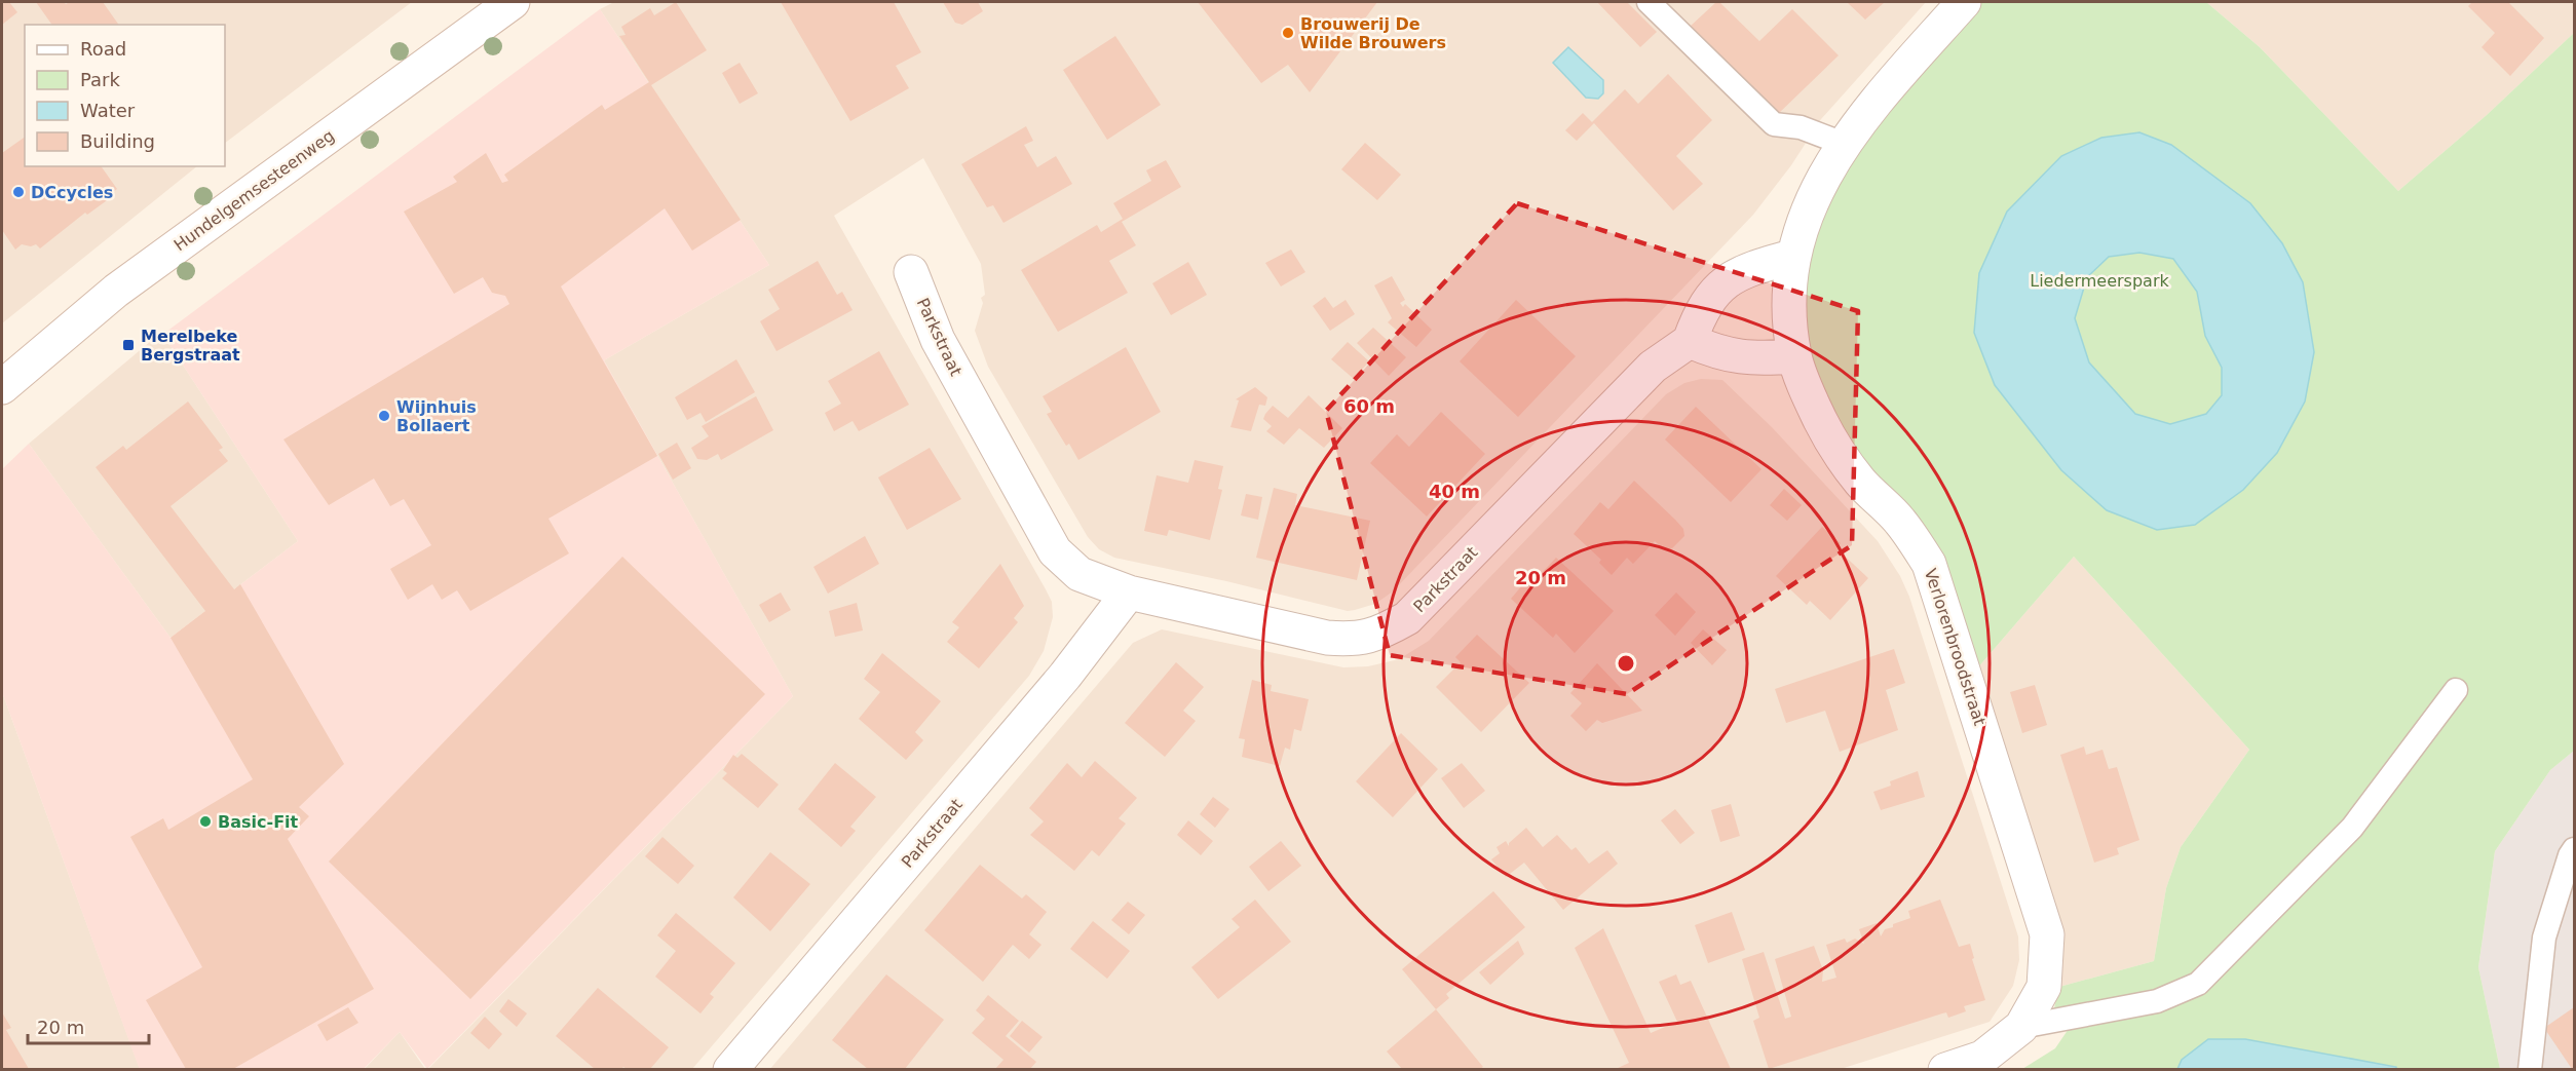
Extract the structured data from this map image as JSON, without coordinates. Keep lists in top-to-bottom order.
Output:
{
  "streets": {
    "street": ["Hundelgemsesteenweg", "Parkstraat", "Verlorenbroodstraat"]
  },
  "parks": ["Liedermeerspark"],
  "places": {
    "other": [
      "Brouwerij De Wilde Brouwers",
      "DCcycles",
      "Wijnhuis Bollaert",
      "Basic-Fit"
    ],
    "transit": ["Merelbeke Bergstraat"]
  },
  "legend": [
    "Road",
    "Park",
    "Water",
    "Building"
  ],
  "scale_bar": "20 m",
  "rings": ["60 m", "40 m", "20 m"]
}
